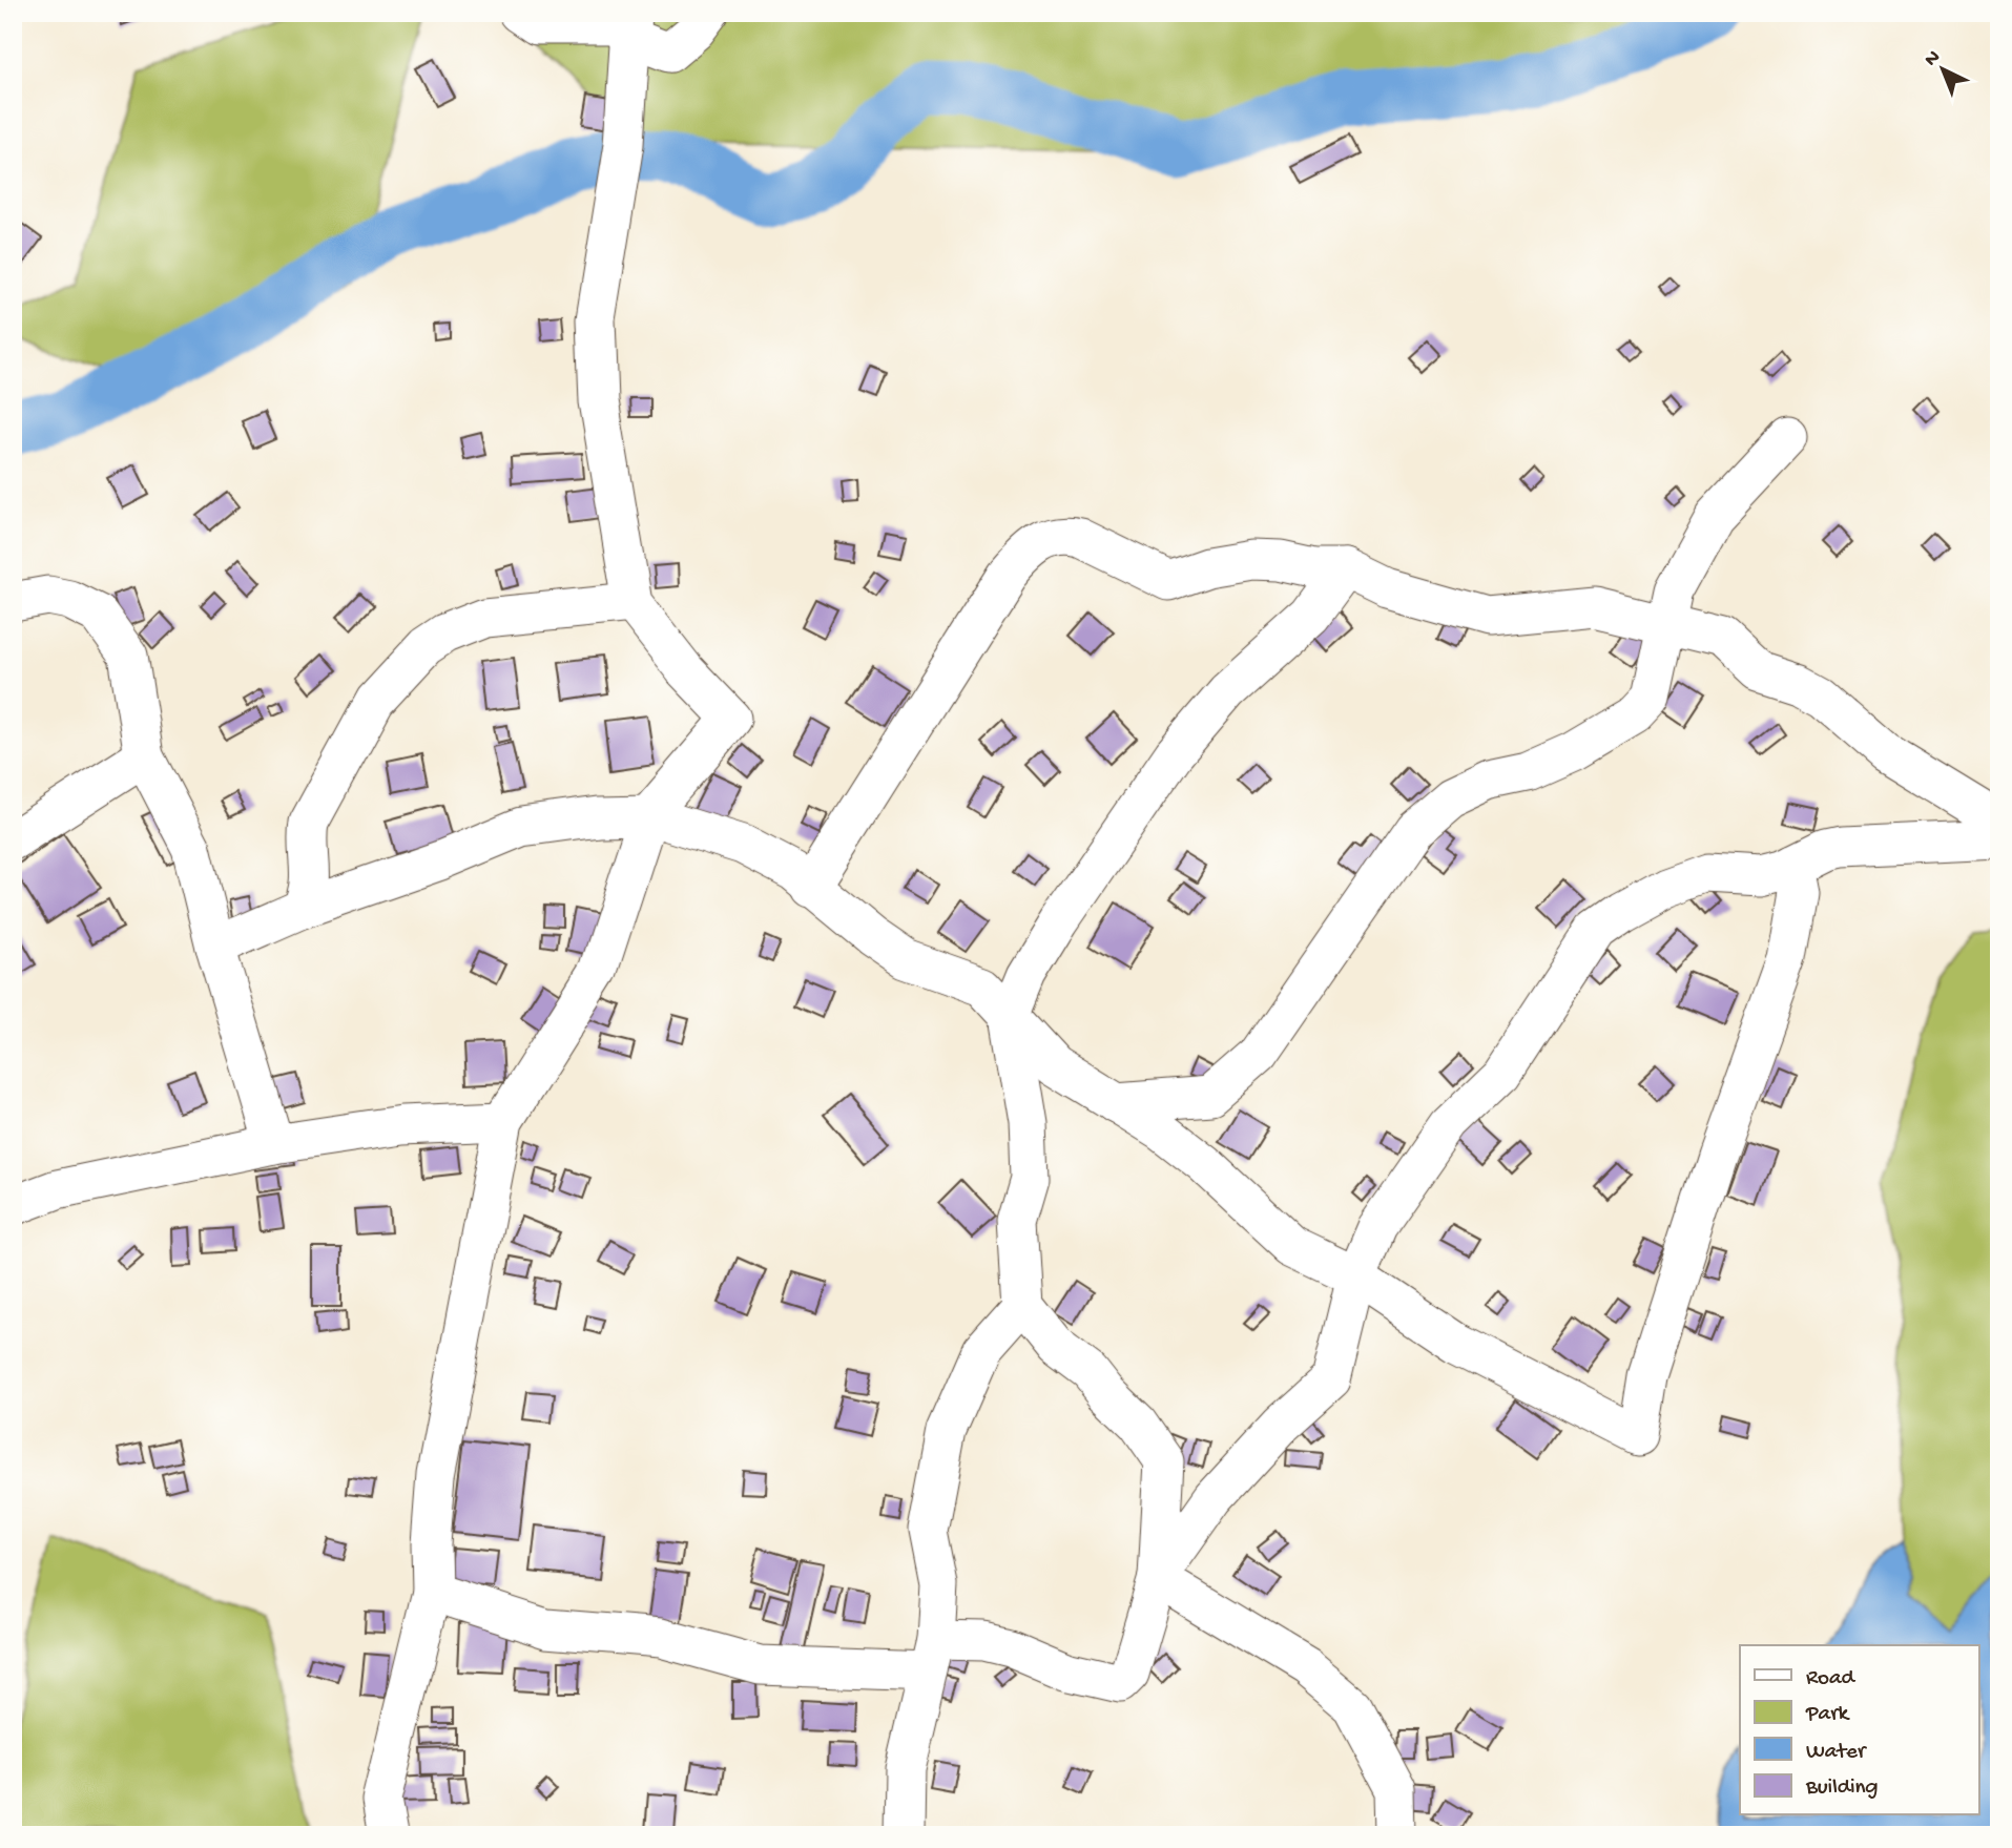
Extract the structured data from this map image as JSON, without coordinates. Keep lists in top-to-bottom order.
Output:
{
  "legend": [
    "Road",
    "Park",
    "Water",
    "Building"
  ],
  "north": "top left"
}
